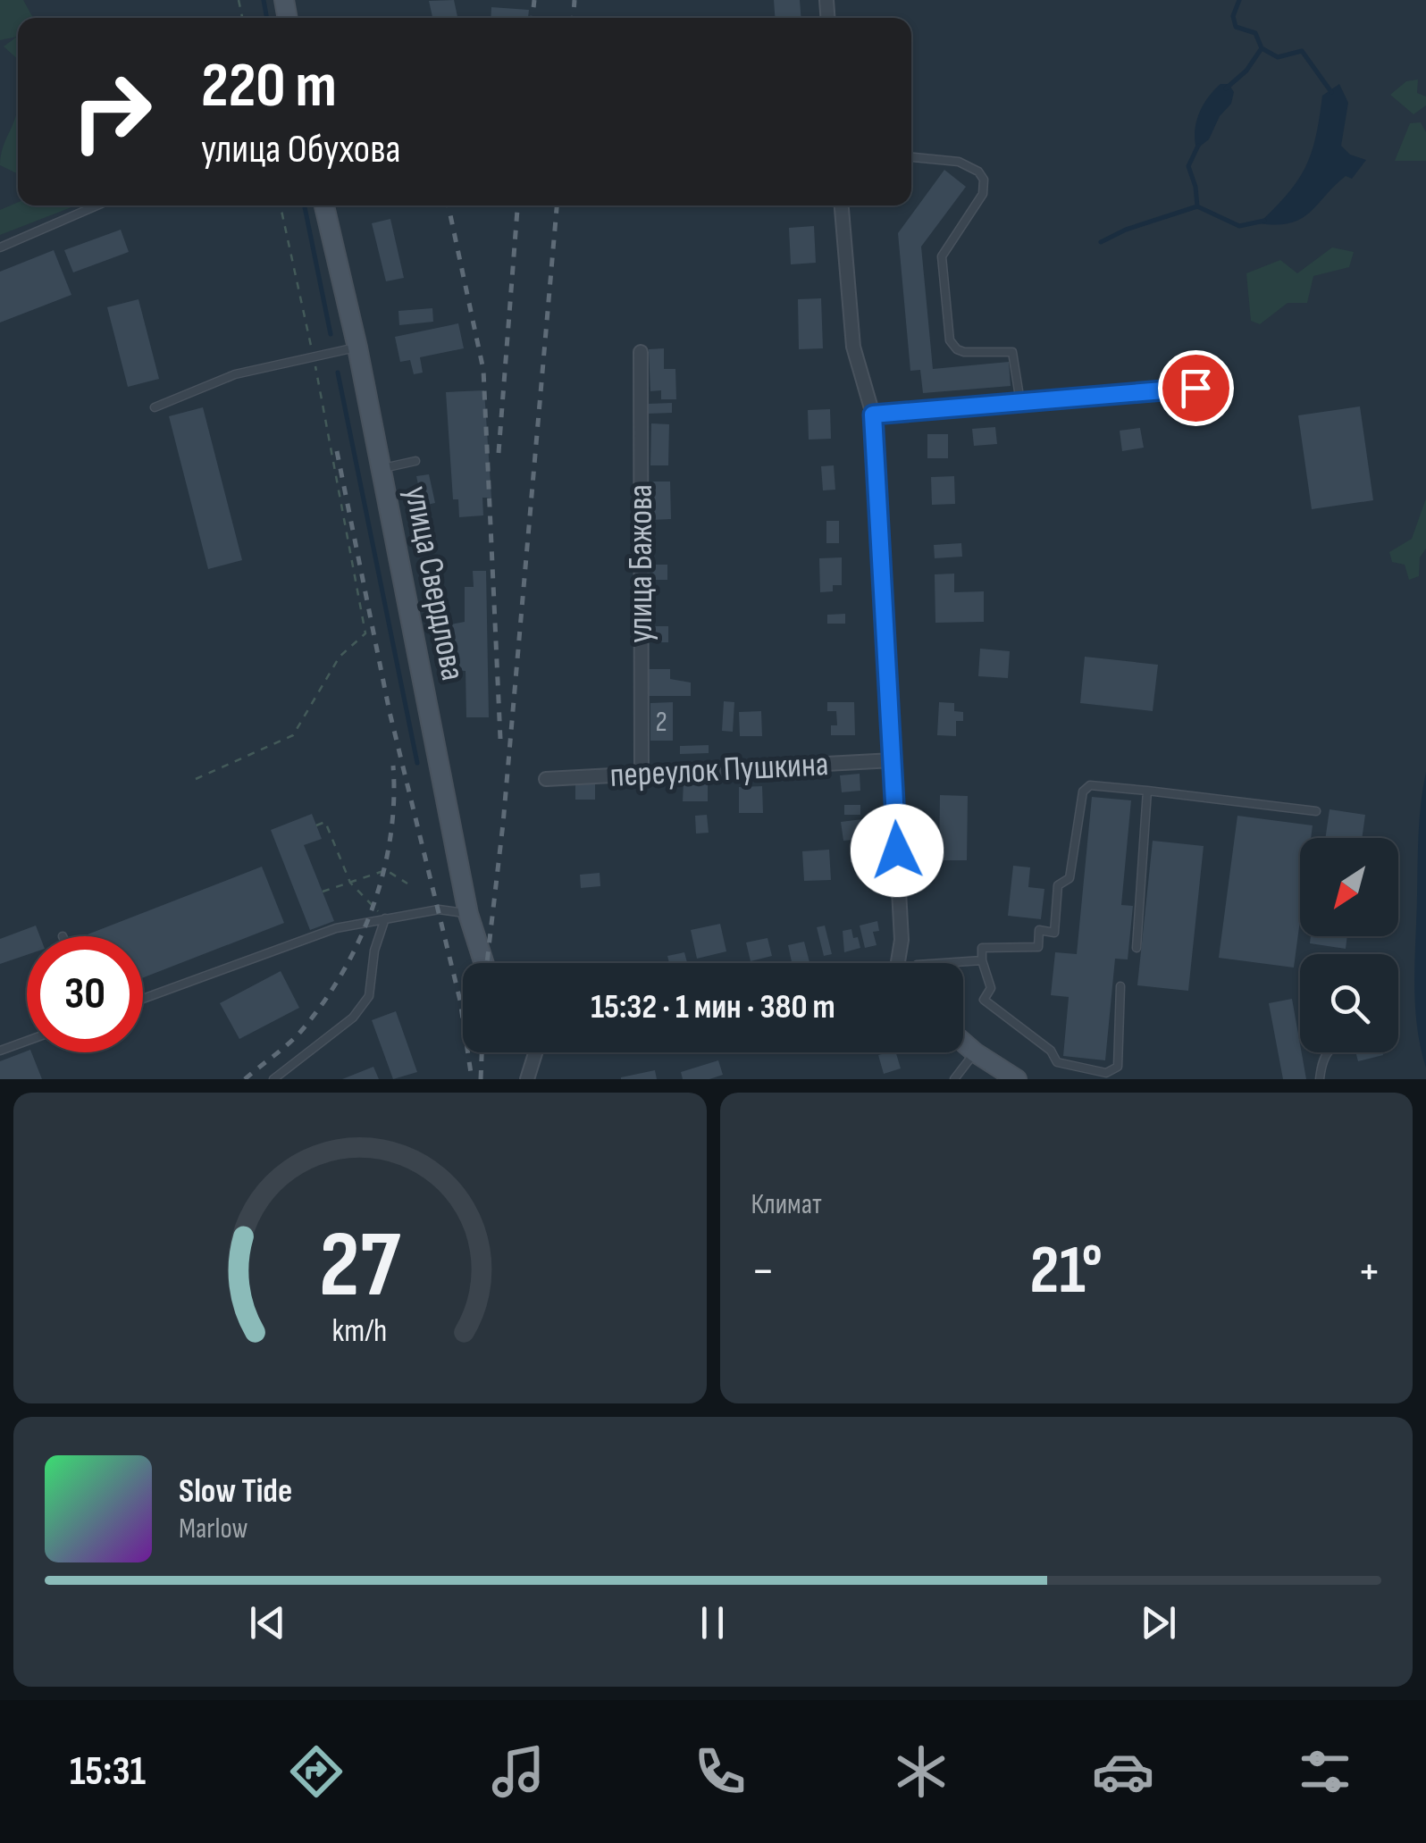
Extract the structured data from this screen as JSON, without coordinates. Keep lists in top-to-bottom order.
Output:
{
  "streets": {
    "main road": ["улица Свердлова"],
    "street": ["улица Бажова", "переулок Пушкина"]
  },
  "crossings": [
    ["улица Бажова", "переулок Пушкина"]
  ],
  "house_numbers": ["2"],
  "north": "bottom left",
  "page": {
    "turn": ["220 m", "улица Обухова"],
    "limit": "30",
    "trip": "15:32 · 1 мин · 380 m",
    "tile": "Климат",
    "heat": ["−", "21°", "+"],
    "song": ["Slow Tide", "Marlow"],
    "tabs": "15:31",
    "gauge": ["27", "km/h"]
  }
}
